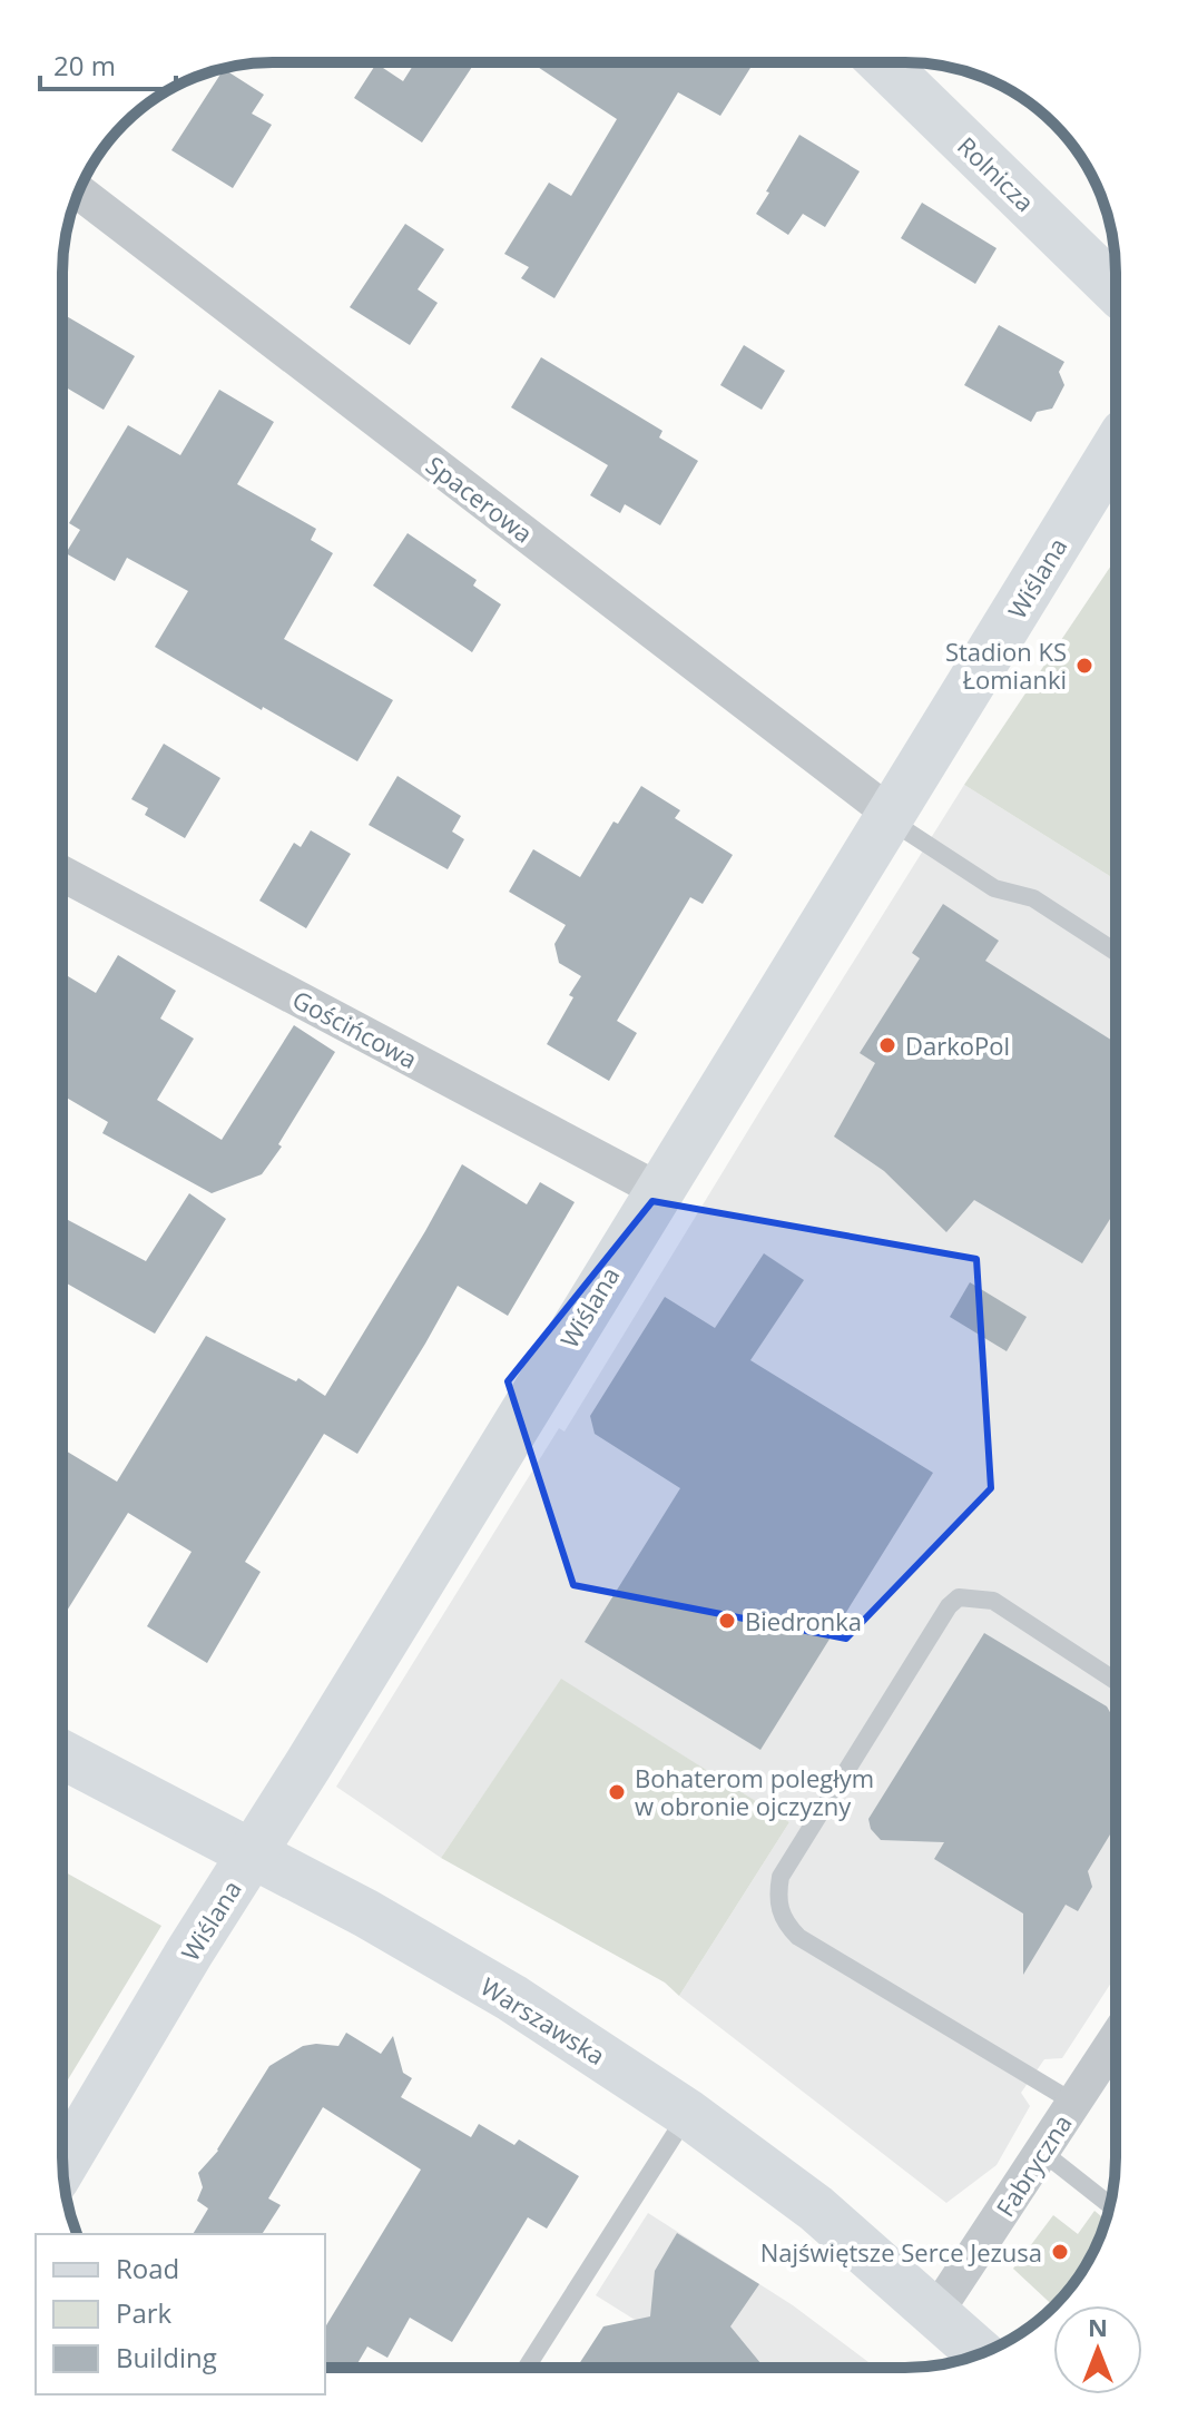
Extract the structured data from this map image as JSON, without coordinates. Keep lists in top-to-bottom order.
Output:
{
  "streets": {
    "street": [
      "Rolnicza",
      "Spacerowa",
      "Wiślana",
      "Gościńcowa",
      "Warszawska",
      "Fabryczna"
    ]
  },
  "crossings": [
    ["Spacerowa", "Wiślana"],
    ["Wiślana", "Gościńcowa"],
    ["Wiślana", "Warszawska"],
    ["Warszawska", "Fabryczna"]
  ],
  "places": [
    "Stadion KS Łomianki",
    "DarkoPol",
    "Biedronka",
    "Bohaterom poległym w obronie ojczyzny",
    "Najświętsze Serce Jezusa"
  ],
  "legend": ["Road", "Park", "Building"],
  "scale_bar": "20 m",
  "north": "top"
}
